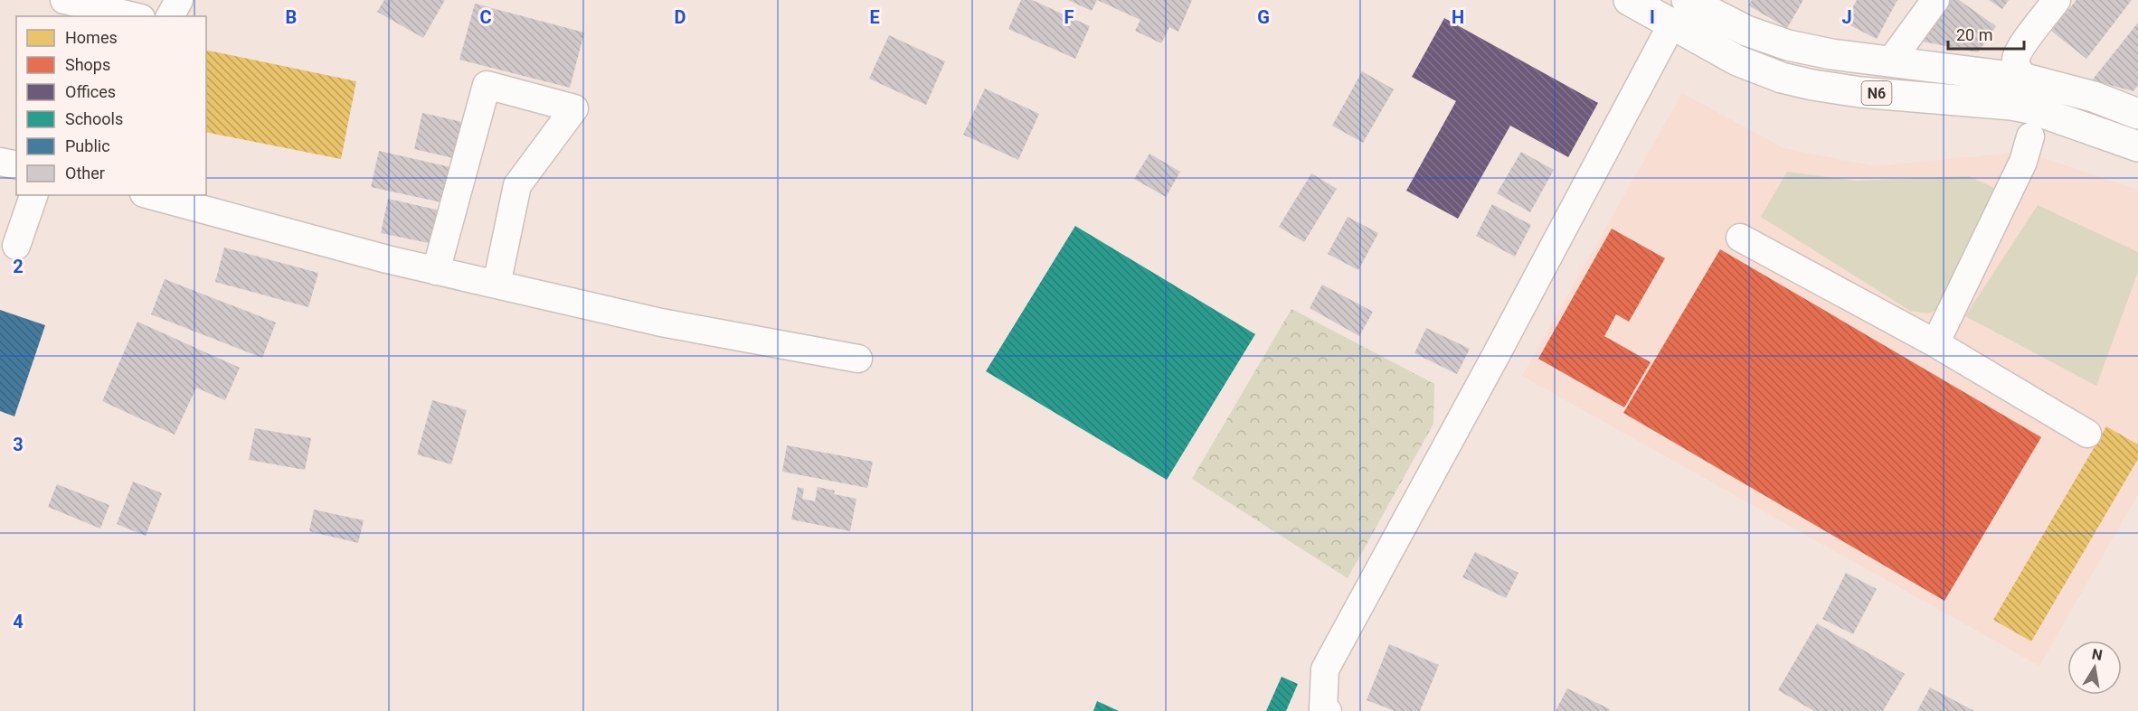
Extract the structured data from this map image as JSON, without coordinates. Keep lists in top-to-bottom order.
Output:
{
  "streets": {
    "highway": ["N6"]
  },
  "legend": [
    "Homes",
    "Shops",
    "Offices",
    "Schools",
    "Public",
    "Other"
  ],
  "scale_bar": "20 m",
  "north": "top",
  "grid": {
    "columns": [
      "B",
      "C",
      "D",
      "E",
      "F",
      "G",
      "H",
      "I",
      "J"
    ],
    "rows": ["2", "3", "4"]
  }
}
